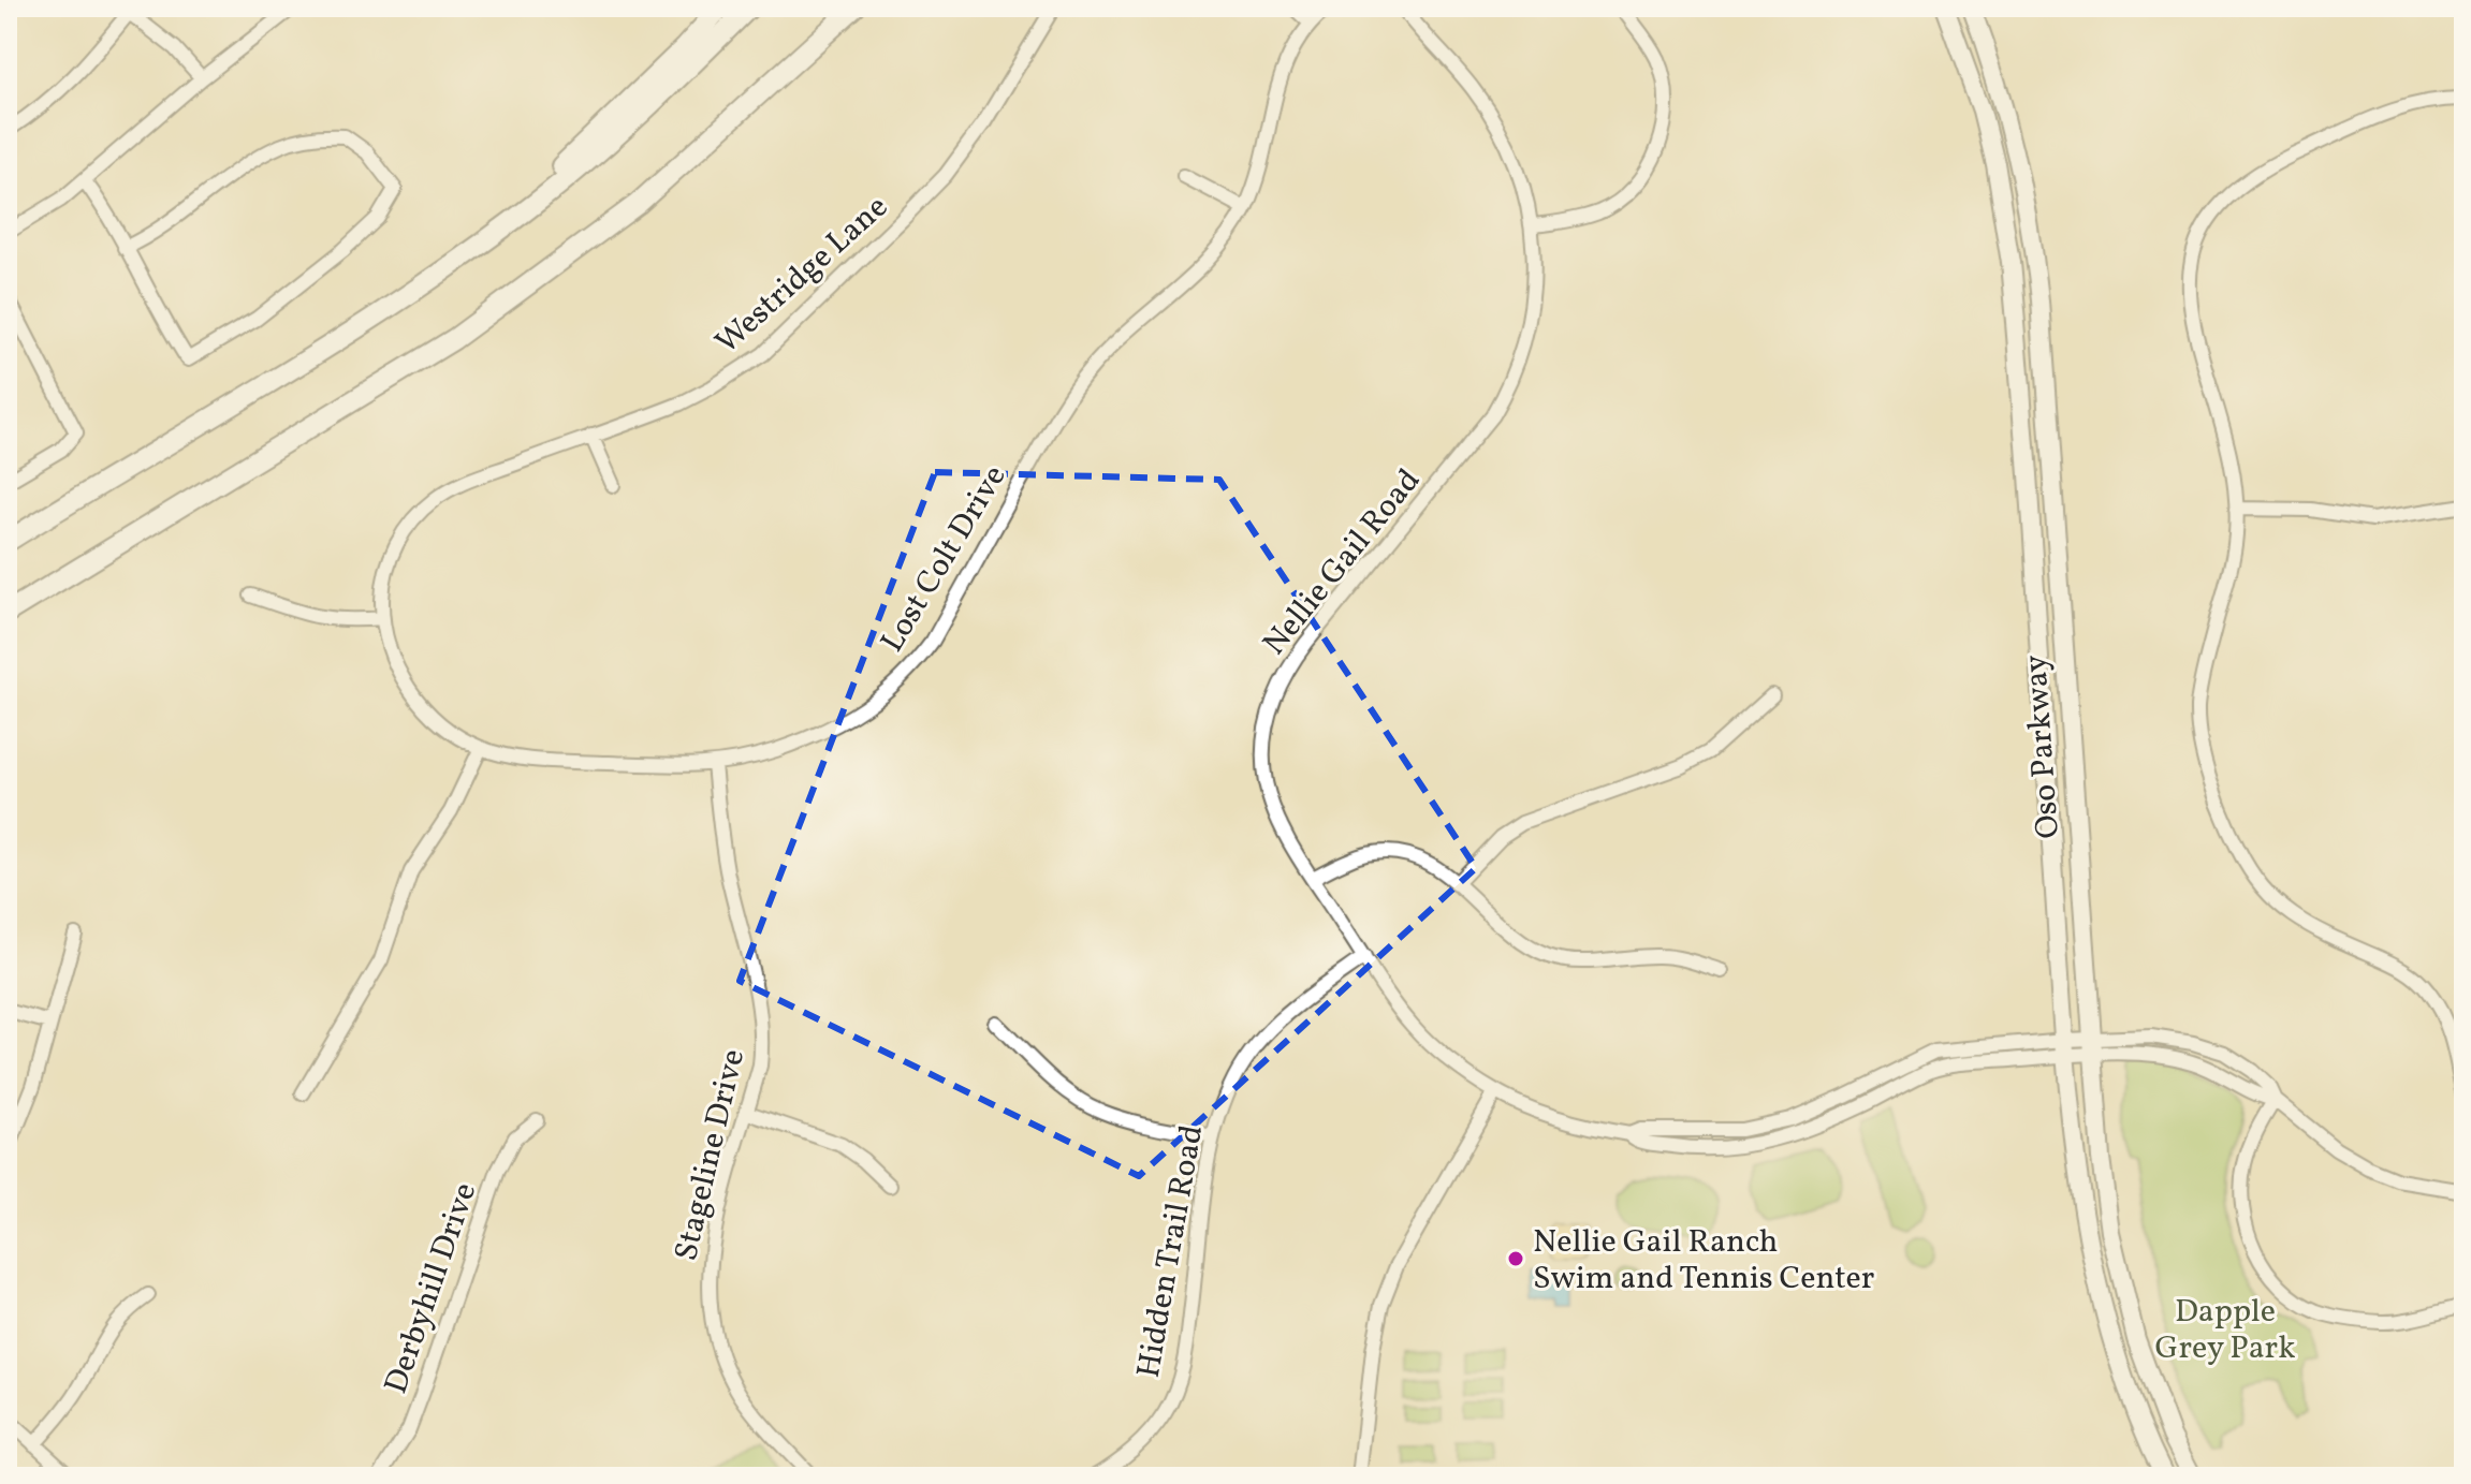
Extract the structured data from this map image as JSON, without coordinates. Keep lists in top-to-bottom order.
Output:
{
  "streets": {
    "main road": ["Oso Parkway"],
    "street": [
      "Westridge Lane",
      "Lost Colt Drive",
      "Nellie Gail Road",
      "Stageline Drive",
      "Hidden Trail Road",
      "Derbyhill Drive"
    ]
  },
  "crossings": [
    ["Westridge Lane", "Lost Colt Drive"],
    ["Lost Colt Drive", "Stageline Drive"],
    ["Nellie Gail Road", "Oso Parkway"],
    ["Nellie Gail Road", "Hidden Trail Road"]
  ],
  "parks": ["Dapple Grey Park"],
  "places": ["Nellie Gail Ranch Swim and Tennis Center"]
}
